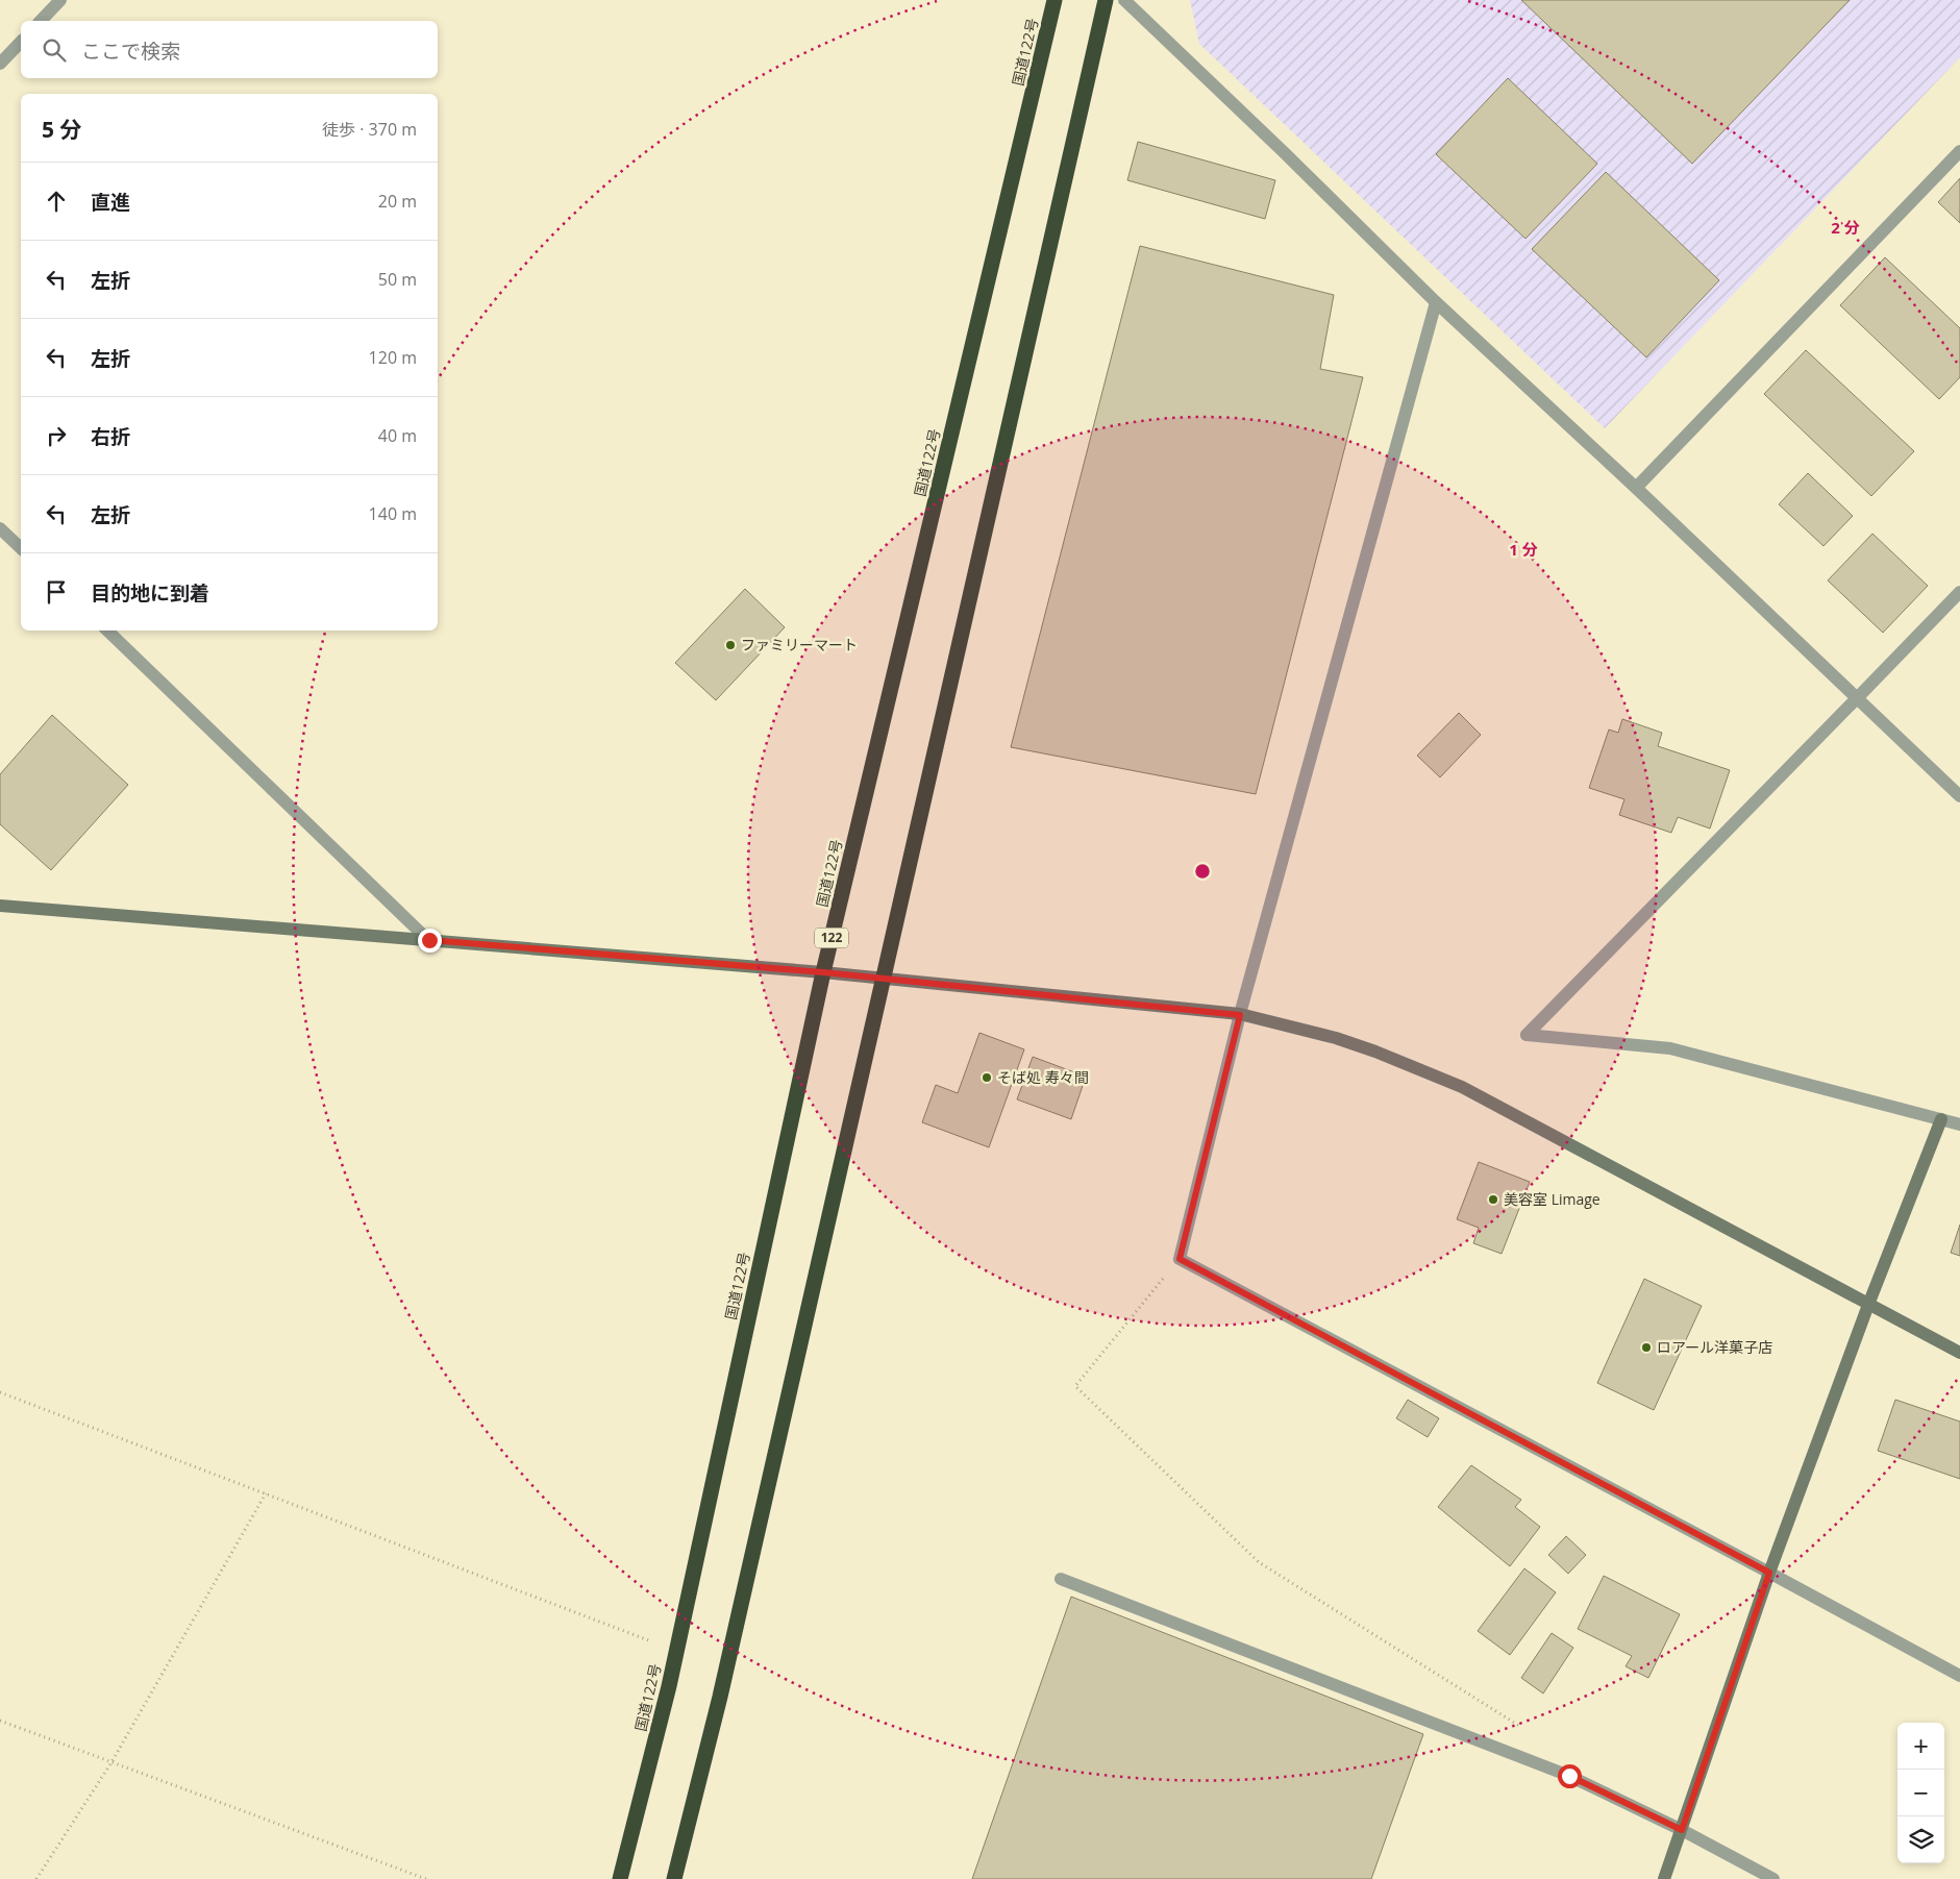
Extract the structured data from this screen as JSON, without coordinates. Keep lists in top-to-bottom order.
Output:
{
  "streets": {
    "highway": ["国道122号", "122"]
  },
  "places": [
    "ファミリーマート",
    "そば処 寿々間",
    "美容室 Limage",
    "ロアール洋菓子店"
  ],
  "page": {
    "search": "ここで検索",
    "heading": ["5 分", "徒歩 · 370 m"],
    "list": [
      ["直進", "20 m"],
      ["左折", "50 m"],
      ["左折", "120 m"],
      ["右折", "40 m"],
      ["左折", "140 m"],
      "目的地に到着"
    ],
    "map_buttons": ["+", "−"]
  },
  "rings": ["2 分", "1 分"]
}
